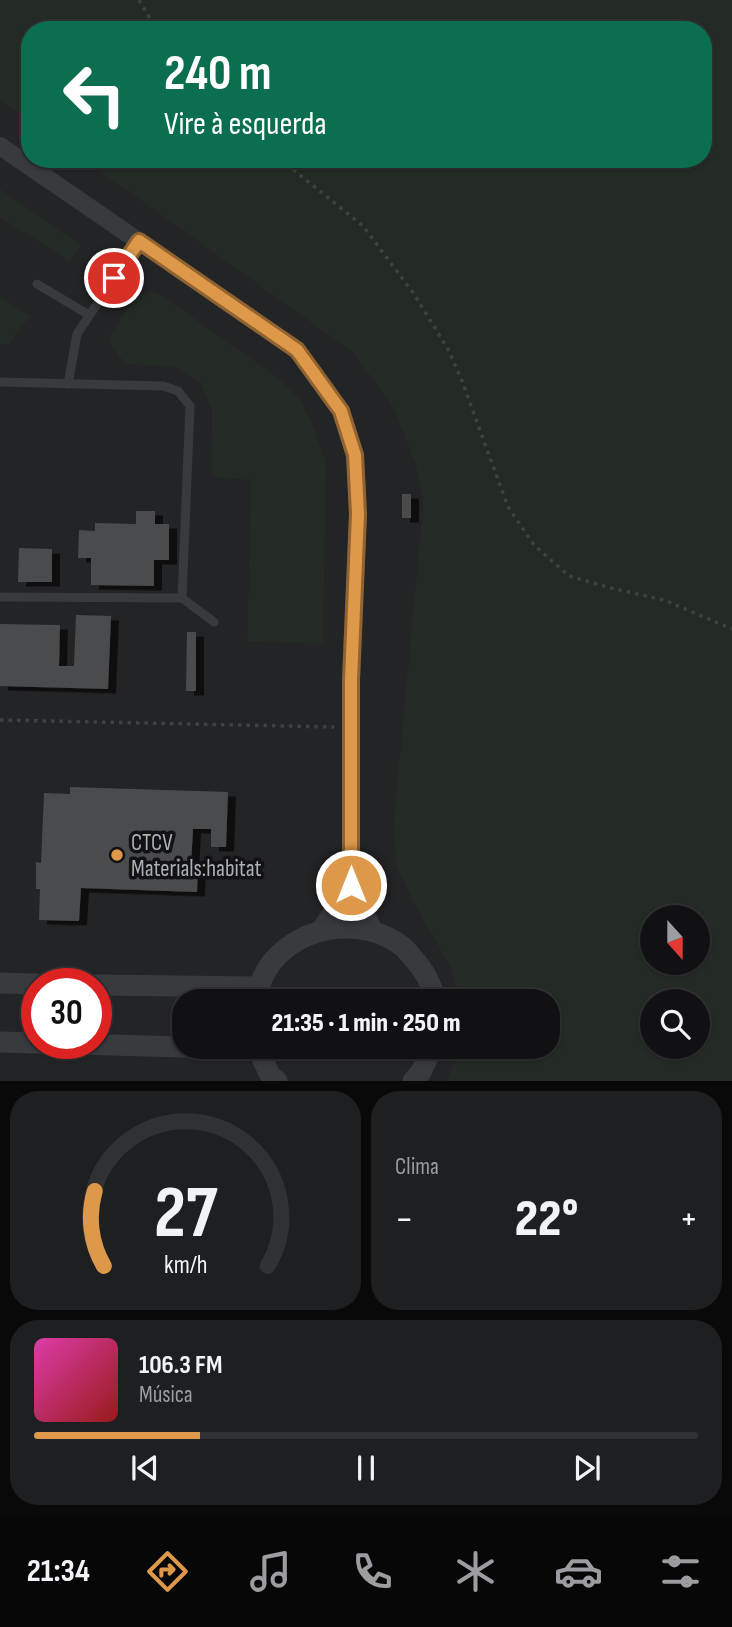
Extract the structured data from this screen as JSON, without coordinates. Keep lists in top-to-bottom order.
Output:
{
  "places": ["CTCV Materials:habitat"],
  "north": "bottom",
  "page": {
    "turn": ["240 m", "Vire à esquerda"],
    "limit": "30",
    "trip": "21:35 · 1 min · 250 m",
    "tile": "Clima",
    "heat": ["−", "22°", "+"],
    "song": ["106.3 FM", "Música"],
    "tabs": "21:34",
    "gauge": ["27", "km/h"]
  }
}
